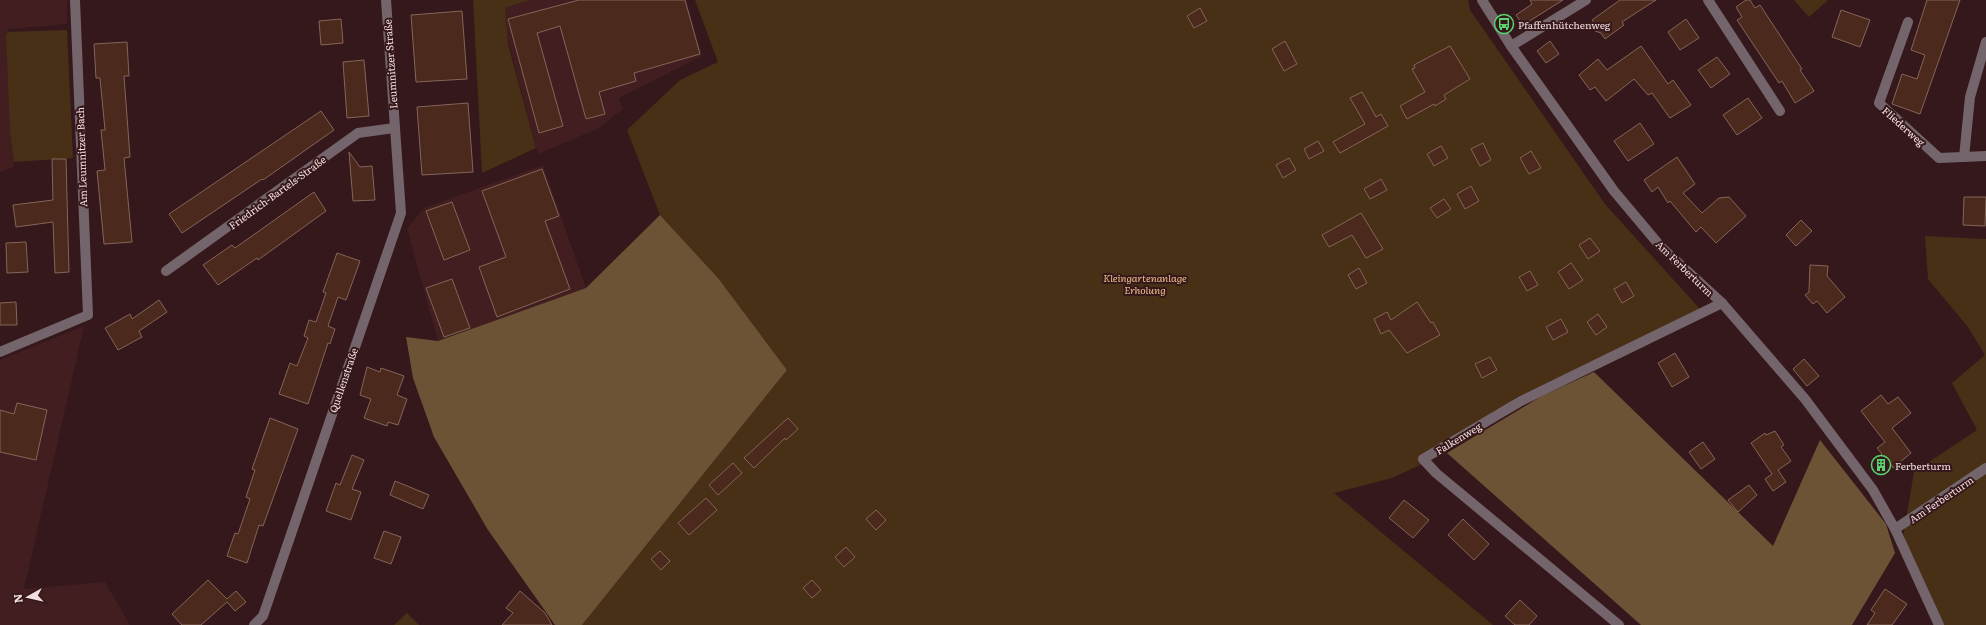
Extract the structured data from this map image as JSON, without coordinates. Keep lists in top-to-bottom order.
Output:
{
  "streets": {
    "street": [
      "Leumnitzer Straße",
      "Fliederweg",
      "Am Leumnitzer Bach",
      "Friedrich-Bartels-Straße",
      "Am Ferberturm",
      "Quellenstraße",
      "Falkenweg"
    ]
  },
  "crossings": [
    ["Leumnitzer Straße", "Friedrich-Bartels-Straße"],
    ["Leumnitzer Straße", "Quellenstraße"],
    ["Friedrich-Bartels-Straße", "Quellenstraße"],
    ["Am Ferberturm", "Falkenweg"]
  ],
  "parks": ["Kleingartenanlage Erholung"],
  "places": {
    "bus stop": ["Pfaffenhütchenweg"],
    "building": ["Ferberturm"]
  },
  "north": "left"
}
